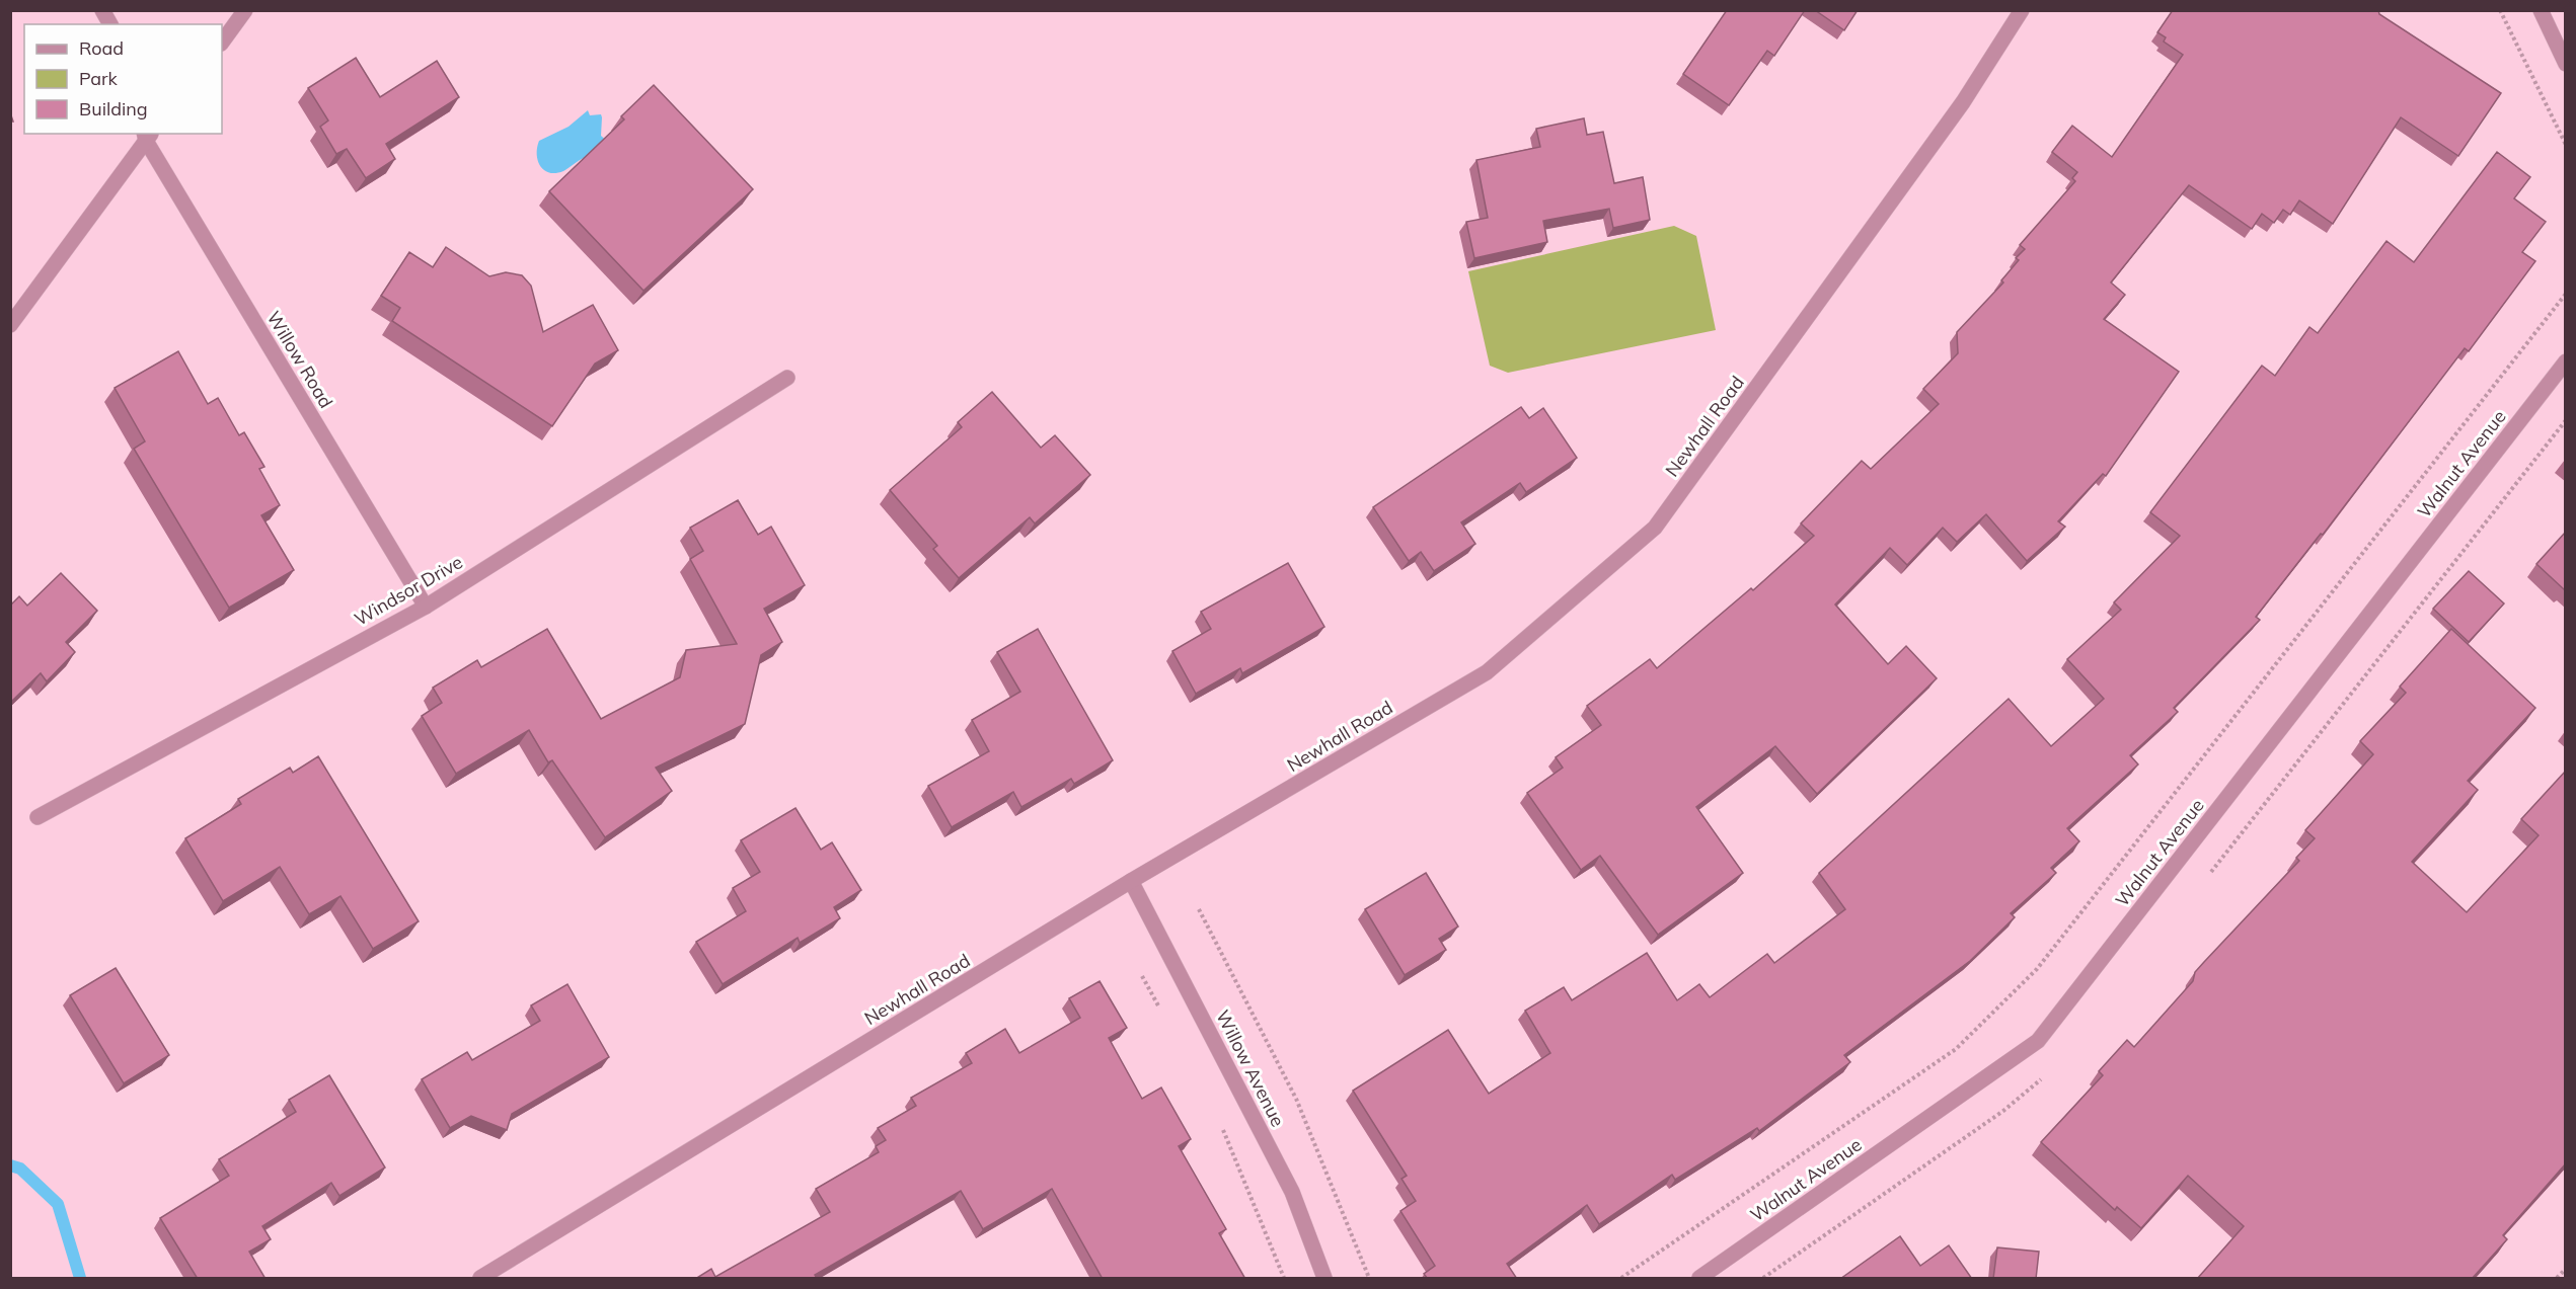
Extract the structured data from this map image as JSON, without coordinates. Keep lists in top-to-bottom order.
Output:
{
  "streets": {
    "street": [
      "Willow Road",
      "Newhall Road",
      "Walnut Avenue",
      "Windsor Drive",
      "Willow Avenue"
    ]
  },
  "crossings": [
    ["Willow Road", "Windsor Drive"],
    ["Newhall Road", "Willow Avenue"]
  ],
  "legend": ["Road", "Park", "Building"]
}
